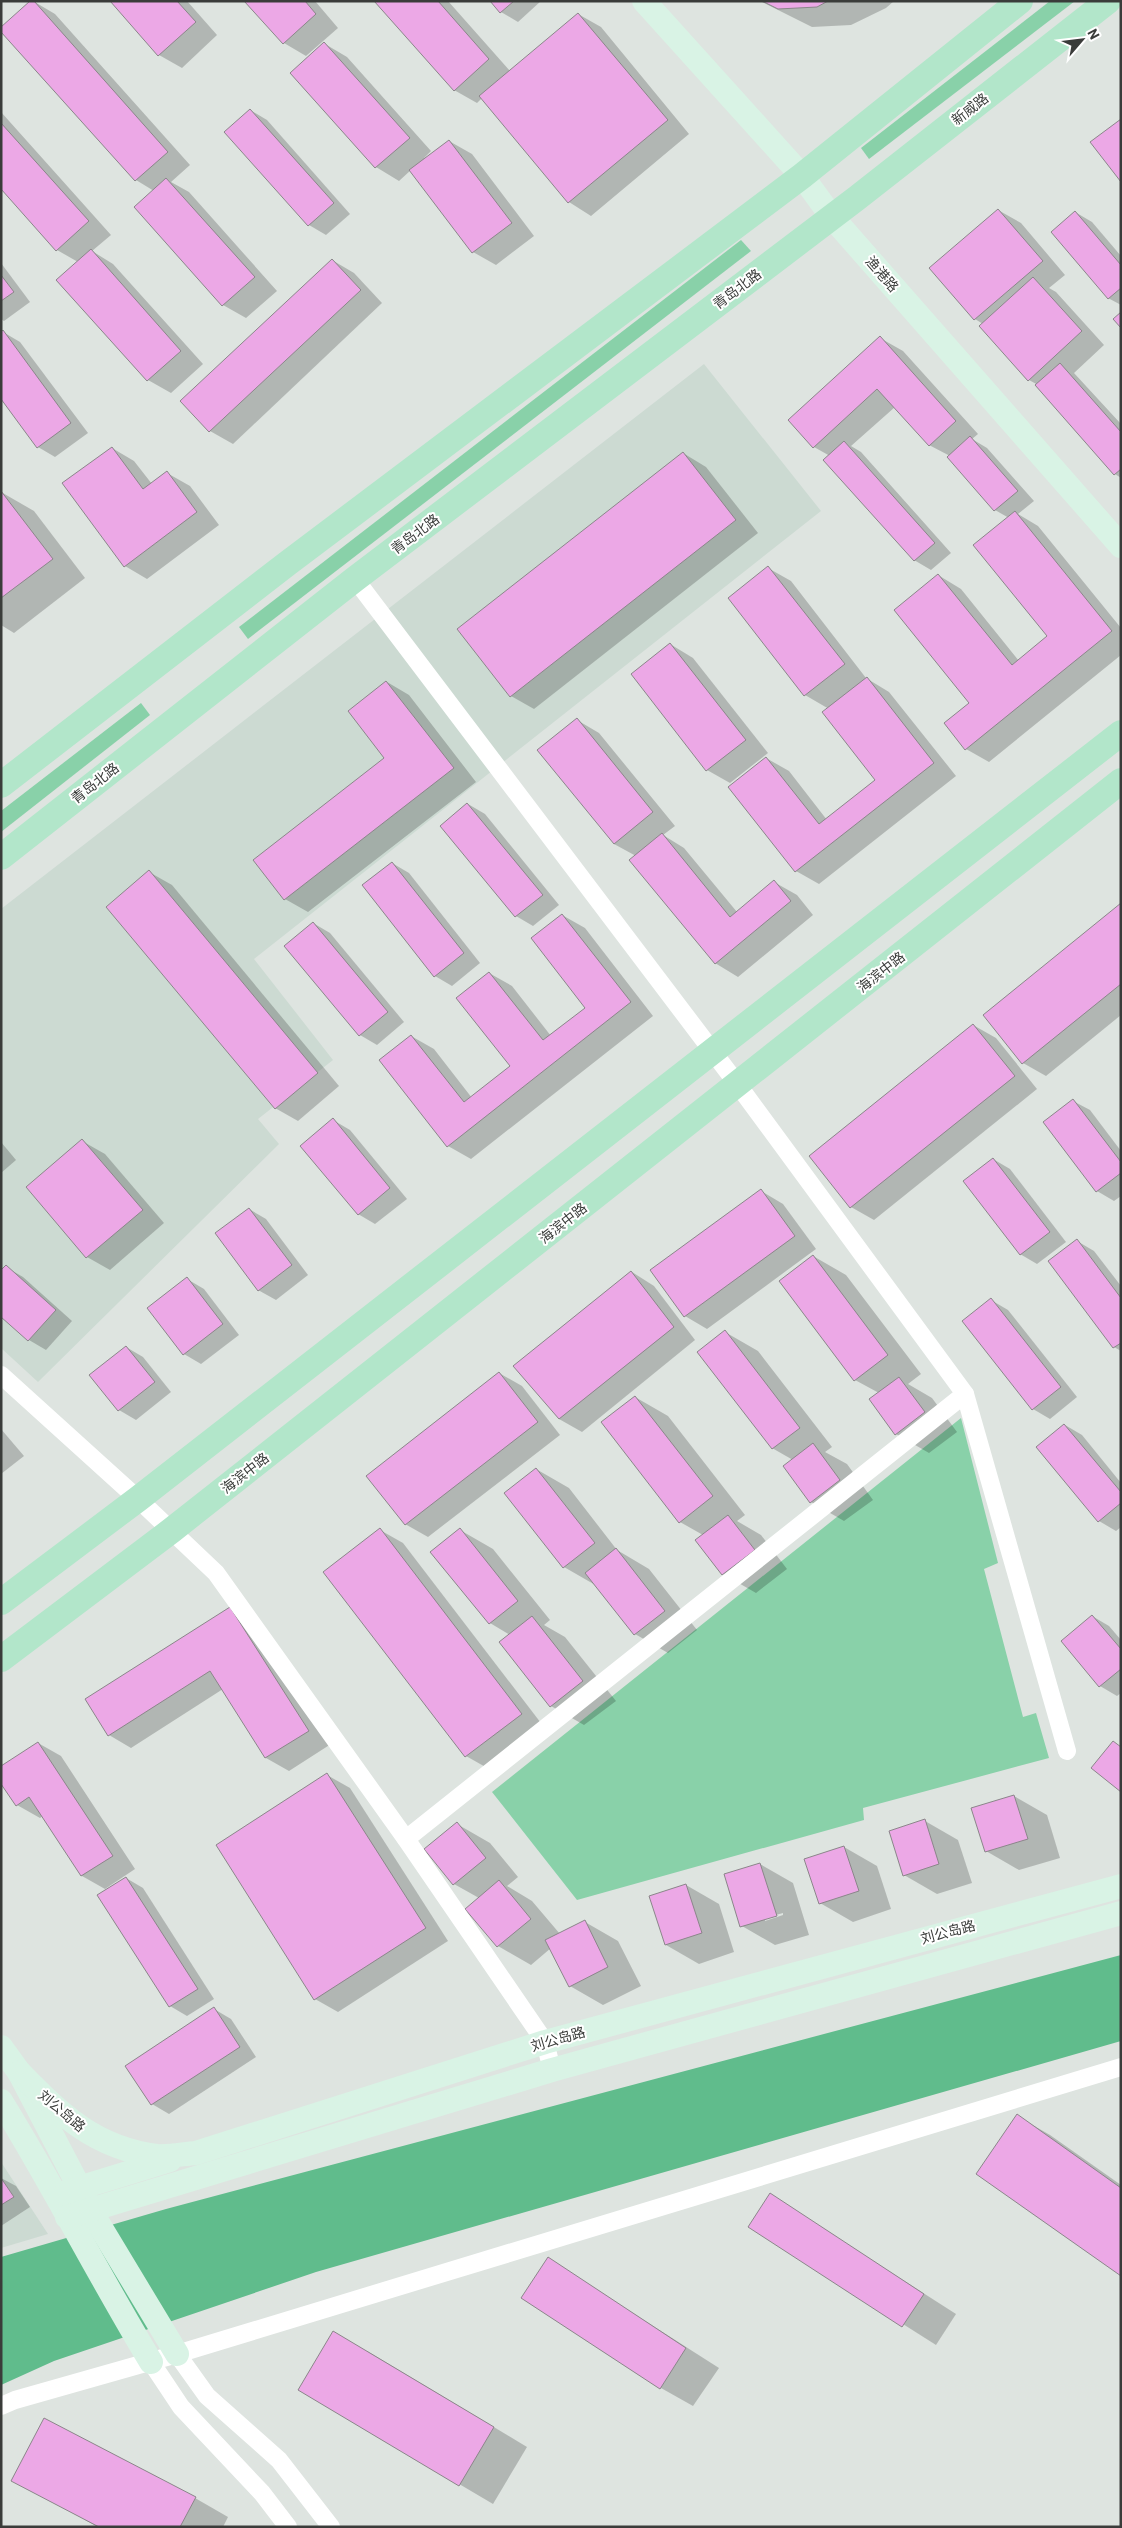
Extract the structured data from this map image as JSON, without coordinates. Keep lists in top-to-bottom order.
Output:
{
  "streets": {
    "main road": [
      "新威路",
      "渔港路",
      "青岛北路",
      "海滨中路",
      "刘公岛路"
    ]
  },
  "crossings": [
    ["新威路", "渔港路"],
    ["新威路", "青岛北路"],
    ["渔港路", "青岛北路"]
  ],
  "north": "top right"
}
